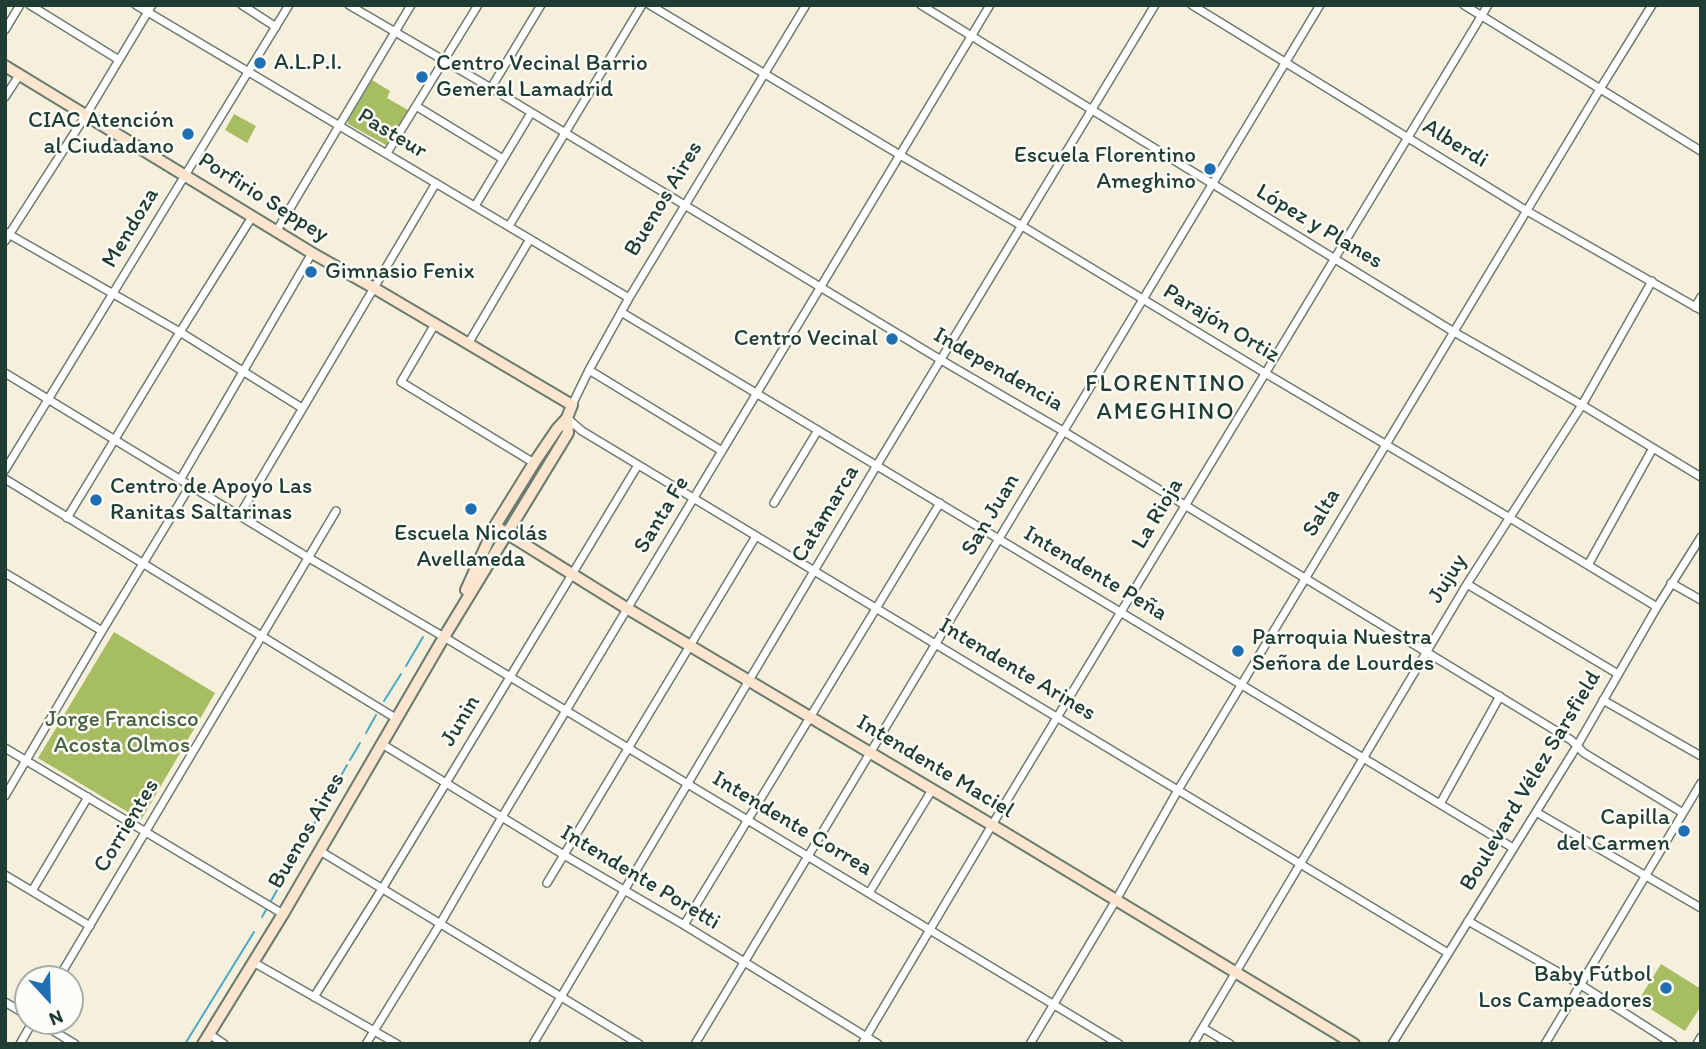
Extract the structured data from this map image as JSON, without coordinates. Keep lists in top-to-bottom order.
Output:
{
  "streets": {
    "main road": ["Porfirio Seppey", "Buenos Aires", "Intendente Maciel"],
    "street": [
      "Pasteur",
      "Alberdi",
      "López y Planes",
      "Mendoza",
      "Parajón Ortiz",
      "Independencia",
      "Salta",
      "Catamarca",
      "La Rioja",
      "Santa Fe",
      "San Juan",
      "Intendente Peña",
      "Jujuy",
      "Intendente Arines",
      "Junin",
      "Boulevard Vélez Sarsfield",
      "Intendente Correa",
      "Corrientes",
      "Intendente Poretti"
    ]
  },
  "crossings": [
    ["Pasteur", "Buenos Aires"],
    ["Pasteur", "Mendoza"],
    ["Alberdi", "Salta"],
    ["Alberdi", "La Rioja"],
    ["Alberdi", "San Juan"],
    ["Alberdi", "Jujuy"],
    ["Porfirio Seppey", "Buenos Aires"],
    ["Porfirio Seppey", "Mendoza"],
    ["Buenos Aires", "Parajón Ortiz"],
    ["Buenos Aires", "Independencia"],
    ["Buenos Aires", "Intendente Peña"],
    ["Buenos Aires", "Intendente Arines"],
    ["Buenos Aires", "Intendente Maciel"],
    ["Buenos Aires", "Intendente Correa"],
    ["Buenos Aires", "Intendente Poretti"],
    ["López y Planes", "Salta"],
    ["López y Planes", "Catamarca"],
    ["López y Planes", "La Rioja"],
    ["López y Planes", "Santa Fe"],
    ["López y Planes", "San Juan"],
    ["López y Planes", "Jujuy"],
    ["Mendoza", "Intendente Correa"],
    ["Parajón Ortiz", "Salta"],
    ["Parajón Ortiz", "Catamarca"],
    ["Parajón Ortiz", "La Rioja"],
    ["Parajón Ortiz", "Santa Fe"],
    ["Parajón Ortiz", "San Juan"],
    ["Parajón Ortiz", "Jujuy"],
    ["Parajón Ortiz", "Boulevard Vélez Sarsfield"],
    ["Independencia", "Salta"],
    ["Independencia", "Catamarca"],
    ["Independencia", "La Rioja"],
    ["Independencia", "Santa Fe"],
    ["Independencia", "San Juan"],
    ["Independencia", "Jujuy"],
    ["Independencia", "Boulevard Vélez Sarsfield"],
    ["Salta", "Intendente Peña"],
    ["Salta", "Intendente Arines"],
    ["Salta", "Intendente Maciel"],
    ["Salta", "Intendente Correa"],
    ["Catamarca", "Intendente Peña"],
    ["Catamarca", "Intendente Arines"],
    ["Catamarca", "Intendente Maciel"],
    ["Catamarca", "Intendente Correa"],
    ["Catamarca", "Intendente Poretti"],
    ["La Rioja", "Intendente Peña"],
    ["La Rioja", "Intendente Arines"],
    ["La Rioja", "Intendente Maciel"],
    ["La Rioja", "Intendente Correa"],
    ["La Rioja", "Intendente Poretti"],
    ["Santa Fe", "Intendente Peña"],
    ["Santa Fe", "Intendente Arines"],
    ["Santa Fe", "Intendente Maciel"],
    ["Santa Fe", "Intendente Correa"],
    ["Santa Fe", "Intendente Poretti"],
    ["San Juan", "Intendente Peña"],
    ["San Juan", "Intendente Arines"],
    ["San Juan", "Intendente Maciel"],
    ["San Juan", "Intendente Correa"],
    ["San Juan", "Intendente Poretti"],
    ["Intendente Peña", "Jujuy"],
    ["Intendente Peña", "Boulevard Vélez Sarsfield"],
    ["Jujuy", "Intendente Arines"],
    ["Jujuy", "Intendente Maciel"],
    ["Intendente Arines", "Junin"],
    ["Intendente Arines", "Boulevard Vélez Sarsfield"],
    ["Junin", "Intendente Maciel"],
    ["Junin", "Intendente Correa"],
    ["Junin", "Intendente Poretti"],
    ["Intendente Correa", "Corrientes"]
  ],
  "districts": ["FLORENTINO AMEGHINO"],
  "parks": ["Jorge Francisco Acosta Olmos"],
  "places": [
    "A.L.P.I.",
    "Centro Vecinal Barrio General Lamadrid",
    "CIAC Atención al Ciudadano",
    "Escuela Florentino Ameghino",
    "Gimnasio Fenix",
    "Centro Vecinal",
    "Centro de Apoyo Las Ranitas Saltarinas",
    "Escuela Nicolás Avellaneda",
    "Parroquia Nuestra Señora de Lourdes",
    "Capilla del Carmen",
    "Baby Fútbol Los Campeadores"
  ],
  "north": "bottom"
}
